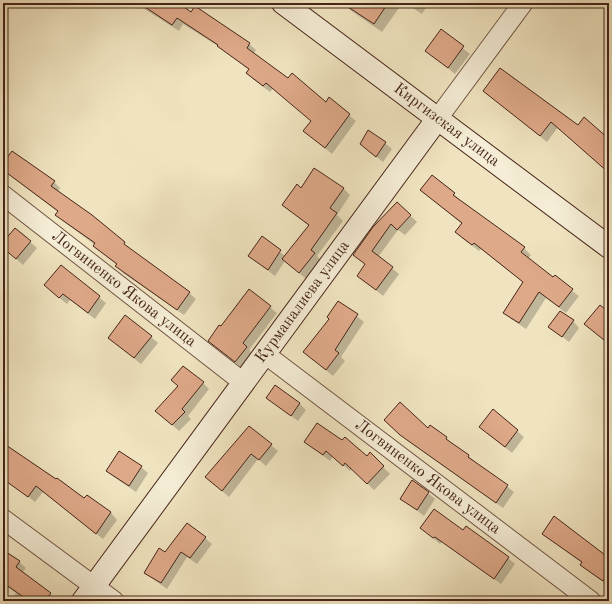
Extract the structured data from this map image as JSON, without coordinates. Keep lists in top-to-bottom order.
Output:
{
  "streets": {
    "main road": ["Киргизская улица", "Курманалиева улица"],
    "street": ["Логвиненко Якова улица"]
  },
  "crossings": [
    ["Киргизская улица", "Курманалиева улица"],
    ["Логвиненко Якова улица", "Курманалиева улица"]
  ]
}
